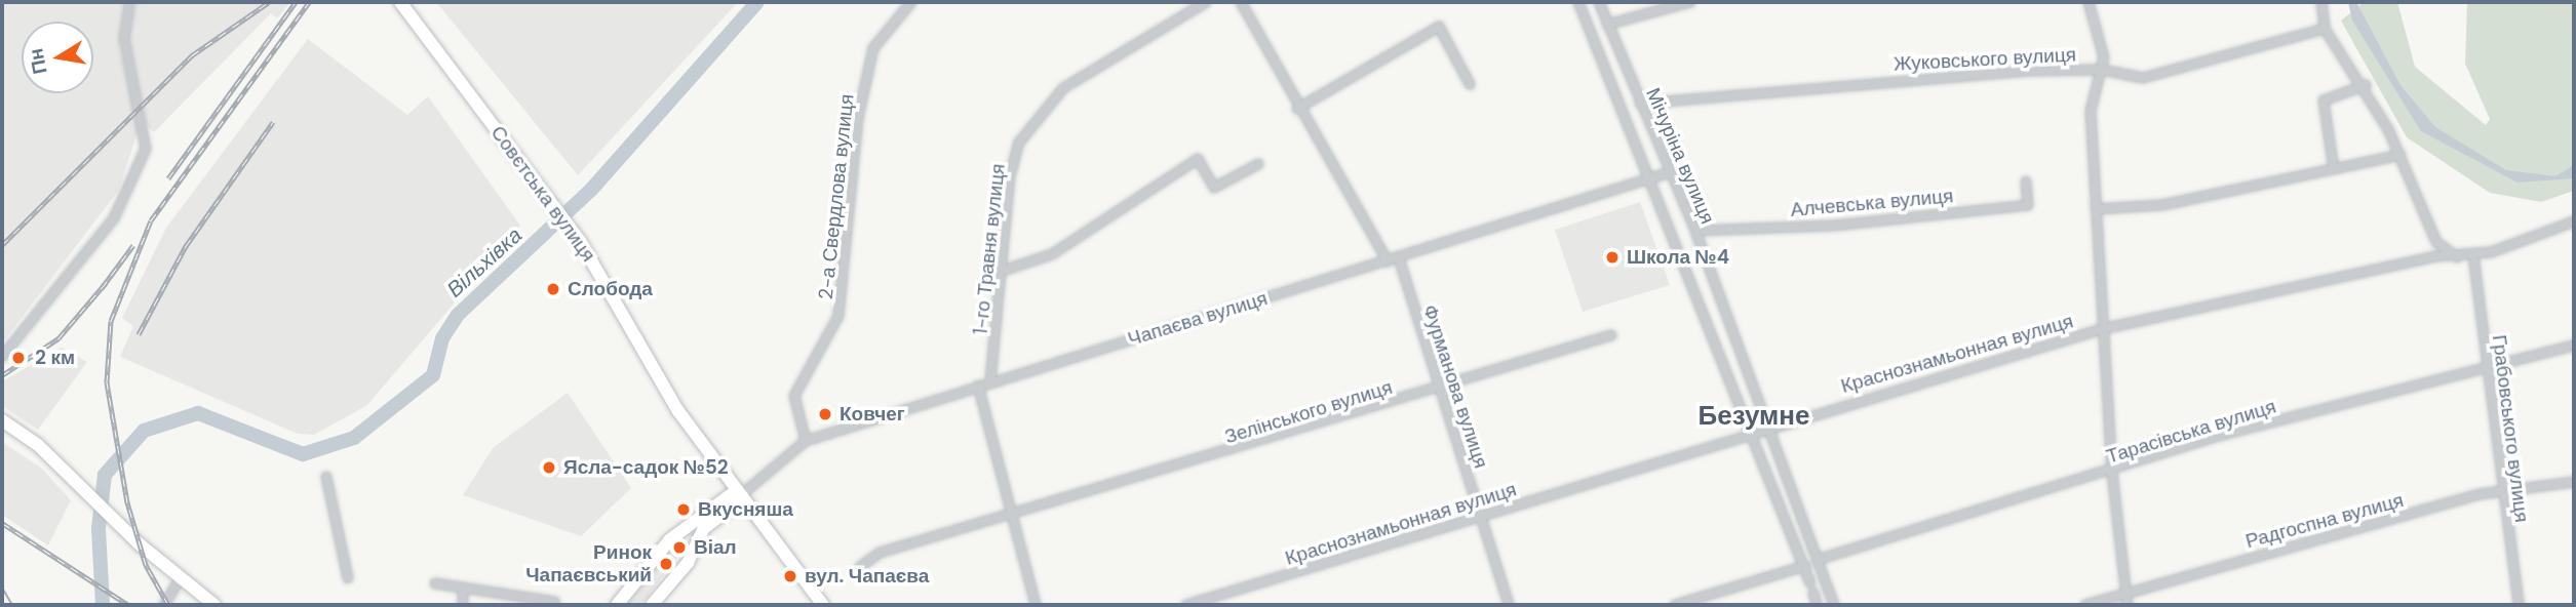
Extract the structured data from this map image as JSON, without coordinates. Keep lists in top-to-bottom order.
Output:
{
  "streets": {
    "main road": ["Совєтська вулиця", "Чапаєва вулиця"],
    "street": [
      "Жуковського вулиця",
      "Мічуріна вулиця",
      "2-а Свердлова вулиця",
      "Алчевська вулиця",
      "1-го Травня вулиця",
      "Краснознамьонная вулиця",
      "Фурманова вулиця",
      "Зелінського вулиця",
      "Грабовського вулиця",
      "Тарасівська вулиця",
      "Радгоспна вулиця"
    ]
  },
  "crossings": [
    ["Жуковського вулиця", "Мічуріна вулиця"],
    ["Мічуріна вулиця", "Алчевська вулиця"],
    ["Мічуріна вулиця", "Чапаєва вулиця"],
    ["Мічуріна вулиця", "Краснознамьонная вулиця"],
    ["Мічуріна вулиця", "Тарасівська вулиця"],
    ["Совєтська вулиця", "Чапаєва вулиця"],
    ["2-а Свердлова вулиця", "Чапаєва вулиця"],
    ["1-го Травня вулиця", "Чапаєва вулиця"],
    ["Чапаєва вулиця", "Фурманова вулиця"],
    ["Краснознамьонная вулиця", "Фурманова вулиця"],
    ["Краснознамьонная вулиця", "Грабовського вулиця"],
    ["Фурманова вулиця", "Зелінського вулиця"],
    ["Грабовського вулиця", "Тарасівська вулиця"],
    ["Грабовського вулиця", "Радгоспна вулиця"]
  ],
  "districts": ["Безумне"],
  "water": ["Вільхівка"],
  "places": [
    "Школа №4",
    "Слобода",
    "2 км",
    "Ковчег",
    "Ясла-садок №52",
    "Вкусняша",
    "Віал",
    "Ринок Чапаєвський",
    "вул. Чапаєва"
  ],
  "north": "left"
}
